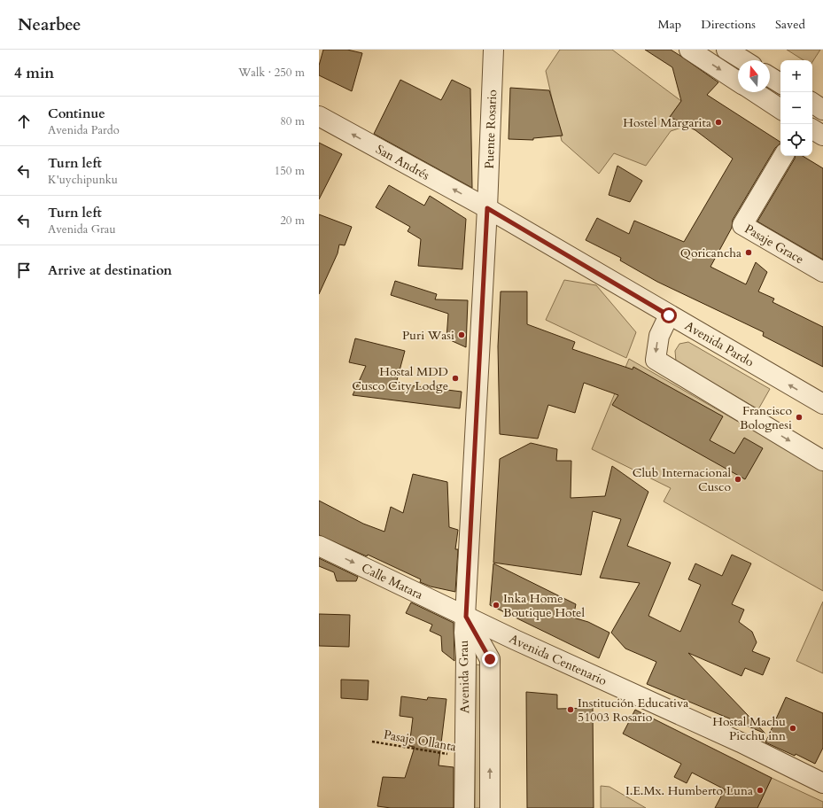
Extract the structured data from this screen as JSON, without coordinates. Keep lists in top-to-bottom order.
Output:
{
  "streets": {
    "street": [
      "Puente Rosario",
      "San Andrés",
      "Pasaje Grace",
      "Avenida Pardo",
      "Calle Matara",
      "Avenida Centenario",
      "Avenida Grau"
    ],
    "path": ["Pasaje Ollanta"]
  },
  "crossings": [
    ["Puente Rosario", "San Andrés"],
    ["Puente Rosario", "Avenida Pardo"],
    ["Puente Rosario", "Calle Matara"],
    ["Puente Rosario", "Avenida Centenario"],
    ["Puente Rosario", "Avenida Grau"],
    ["San Andrés", "Avenida Pardo"],
    ["Calle Matara", "Avenida Centenario"],
    ["Calle Matara", "Avenida Grau"],
    ["Avenida Centenario", "Avenida Grau"],
    ["Avenida Grau", "Pasaje Ollanta"]
  ],
  "one_way": ["San Andrés", "Avenida Pardo", "Calle Matara"],
  "places": [
    "Hostel Margarita",
    "Qoricancha",
    "Puri Wasi",
    "Hostal MDD Cusco City Lodge",
    "Francisco Bolognesi",
    "Club Internacional Cusco",
    "Inka Home Boutique Hotel",
    "Institución Educativa 51003 Rosario",
    "Hostal Machu Picchu inn",
    "I.E.Mx. Humberto Luna"
  ],
  "north": "top",
  "page": {
    "header": "Nearbee",
    "nav": ["Map", "Directions", "Saved"],
    "heading": ["4 min", "Walk · 250 m"],
    "map_buttons": ["+", "−"],
    "list": [
      ["Continue", "Avenida Pardo", "80 m"],
      ["Turn left", "K'uychipunku", "150 m"],
      ["Turn left", "Avenida Grau", "20 m"],
      "Arrive at destination"
    ]
  }
}
